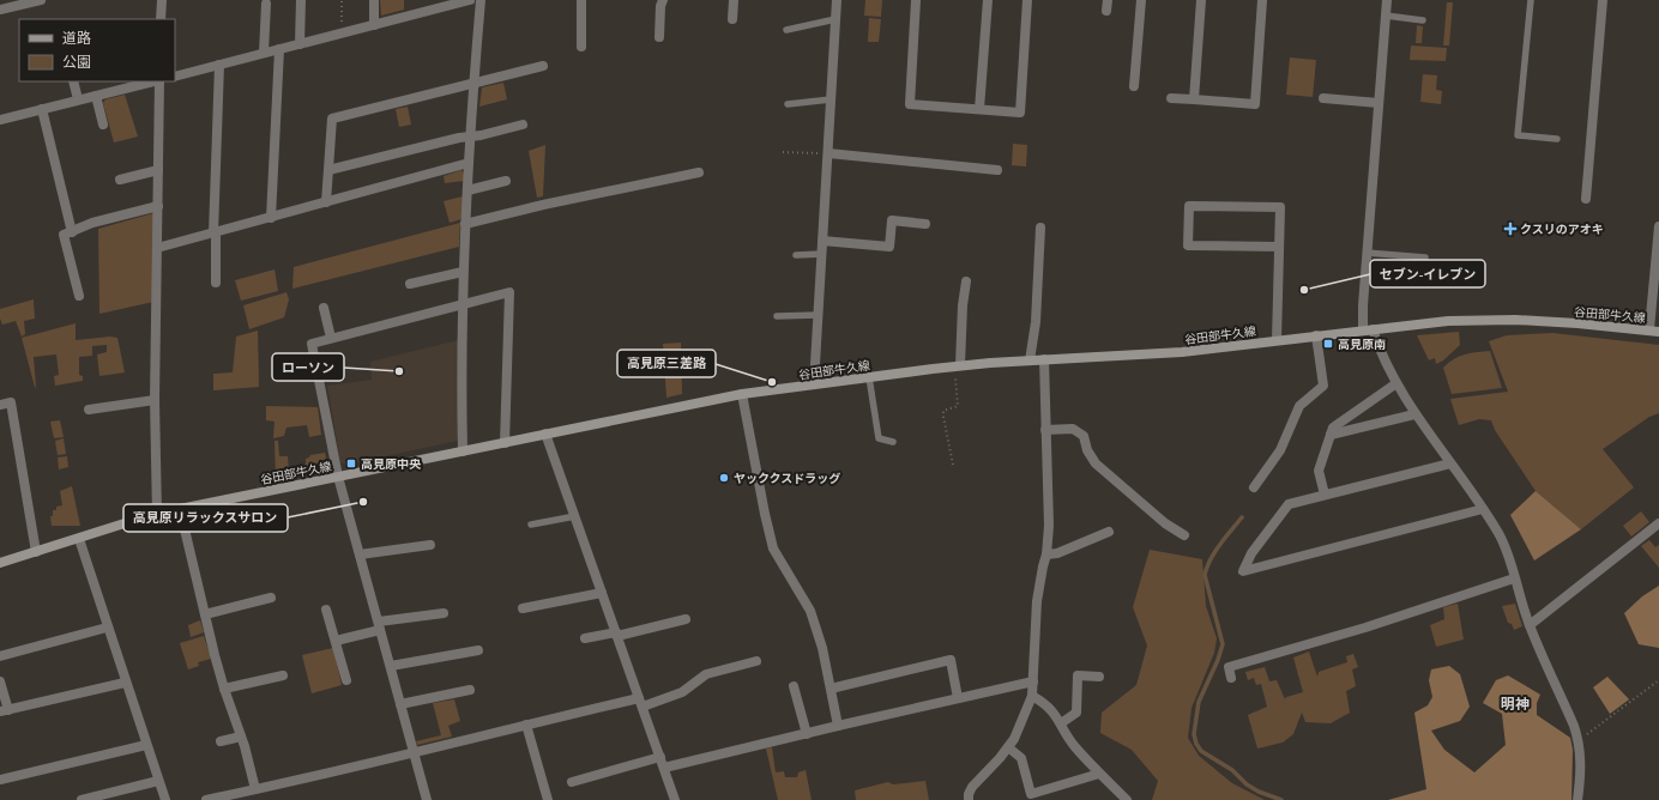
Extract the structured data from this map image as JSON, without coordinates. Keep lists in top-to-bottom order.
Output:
{
  "streets": {
    "main road": ["谷田部牛久線"]
  },
  "districts": ["明神"],
  "places": {
    "health": ["クスリのアオキ"],
    "other": [
      "セブン-イレブン",
      "ローソン",
      "高見原三差路",
      "ヤッククスドラッグ",
      "高見原リラックスサロン"
    ],
    "transit": ["高見原南", "高見原中央"]
  },
  "legend": ["道路", "公園"]
}
